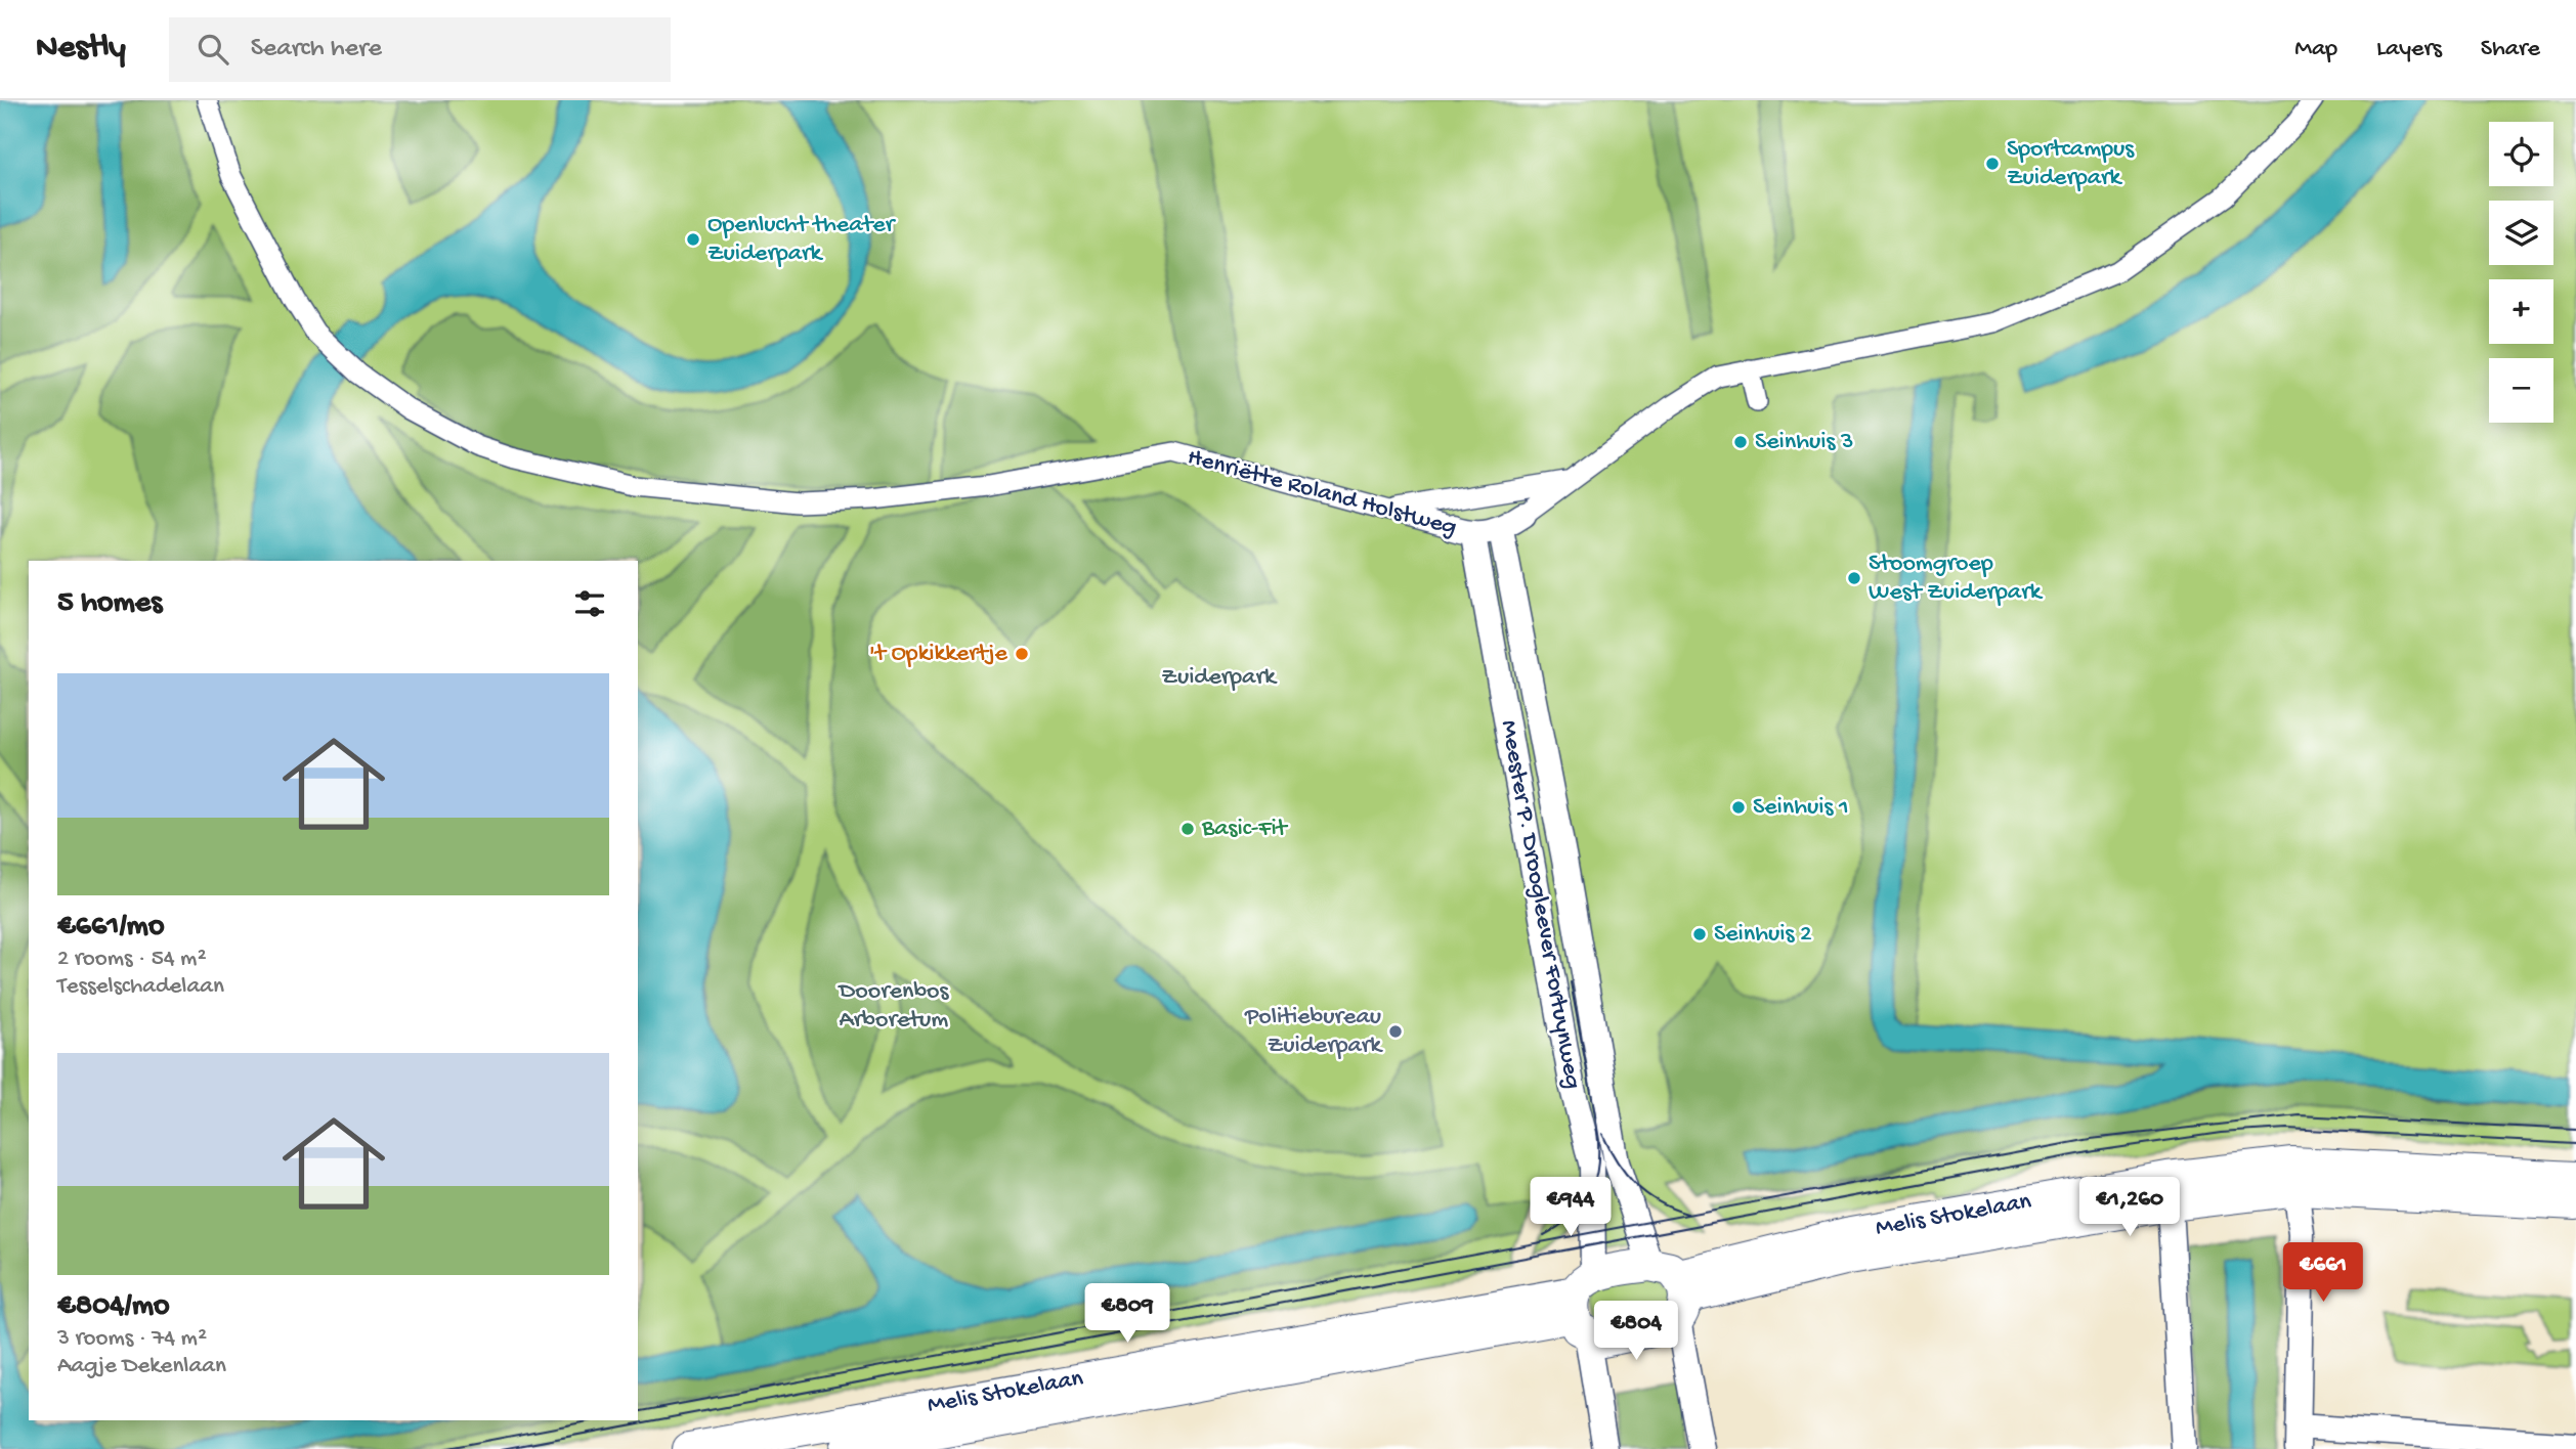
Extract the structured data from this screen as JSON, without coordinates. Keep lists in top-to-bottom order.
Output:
{
  "streets": {
    "street": ["Henriëtte Roland Holstweg", "Meester P. Droogleever Fortuynweg", "Melis Stokelaan"]
  },
  "crossings": [
    ["Henriëtte Roland Holstweg", "Meester P. Droogleever Fortuynweg"],
    ["Meester P. Droogleever Fortuynweg", "Melis Stokelaan"]
  ],
  "parks": ["Zuiderpark", "Doorenbos Arboretum"],
  "places": [
    "Sportcampus Zuiderpark",
    "Openlucht theater Zuiderpark",
    "Seinhuis 3",
    "Stoomgroep West Zuiderpark",
    "'t Opkikkertje",
    "Seinhuis 1",
    "Basic-Fit",
    "Seinhuis 2",
    "Politiebureau Zuiderpark"
  ],
  "page": {
    "header": "Nestly",
    "search": "Search here",
    "nav": ["Map", "Layers", "Share"],
    "map_buttons": ["+", "−"],
    "heading": "5 homes",
    "list": [
      {
        "name": "€661/mo",
        "note": "2 rooms · 54 m² · Tesselschadelaan"
      },
      {
        "name": "€804/mo",
        "note": "3 rooms · 74 m² · Aagje Dekenlaan"
      }
    ],
    "price": [
      "€944",
      "€1,260",
      "€661",
      "€809",
      "€804"
    ]
  }
}
